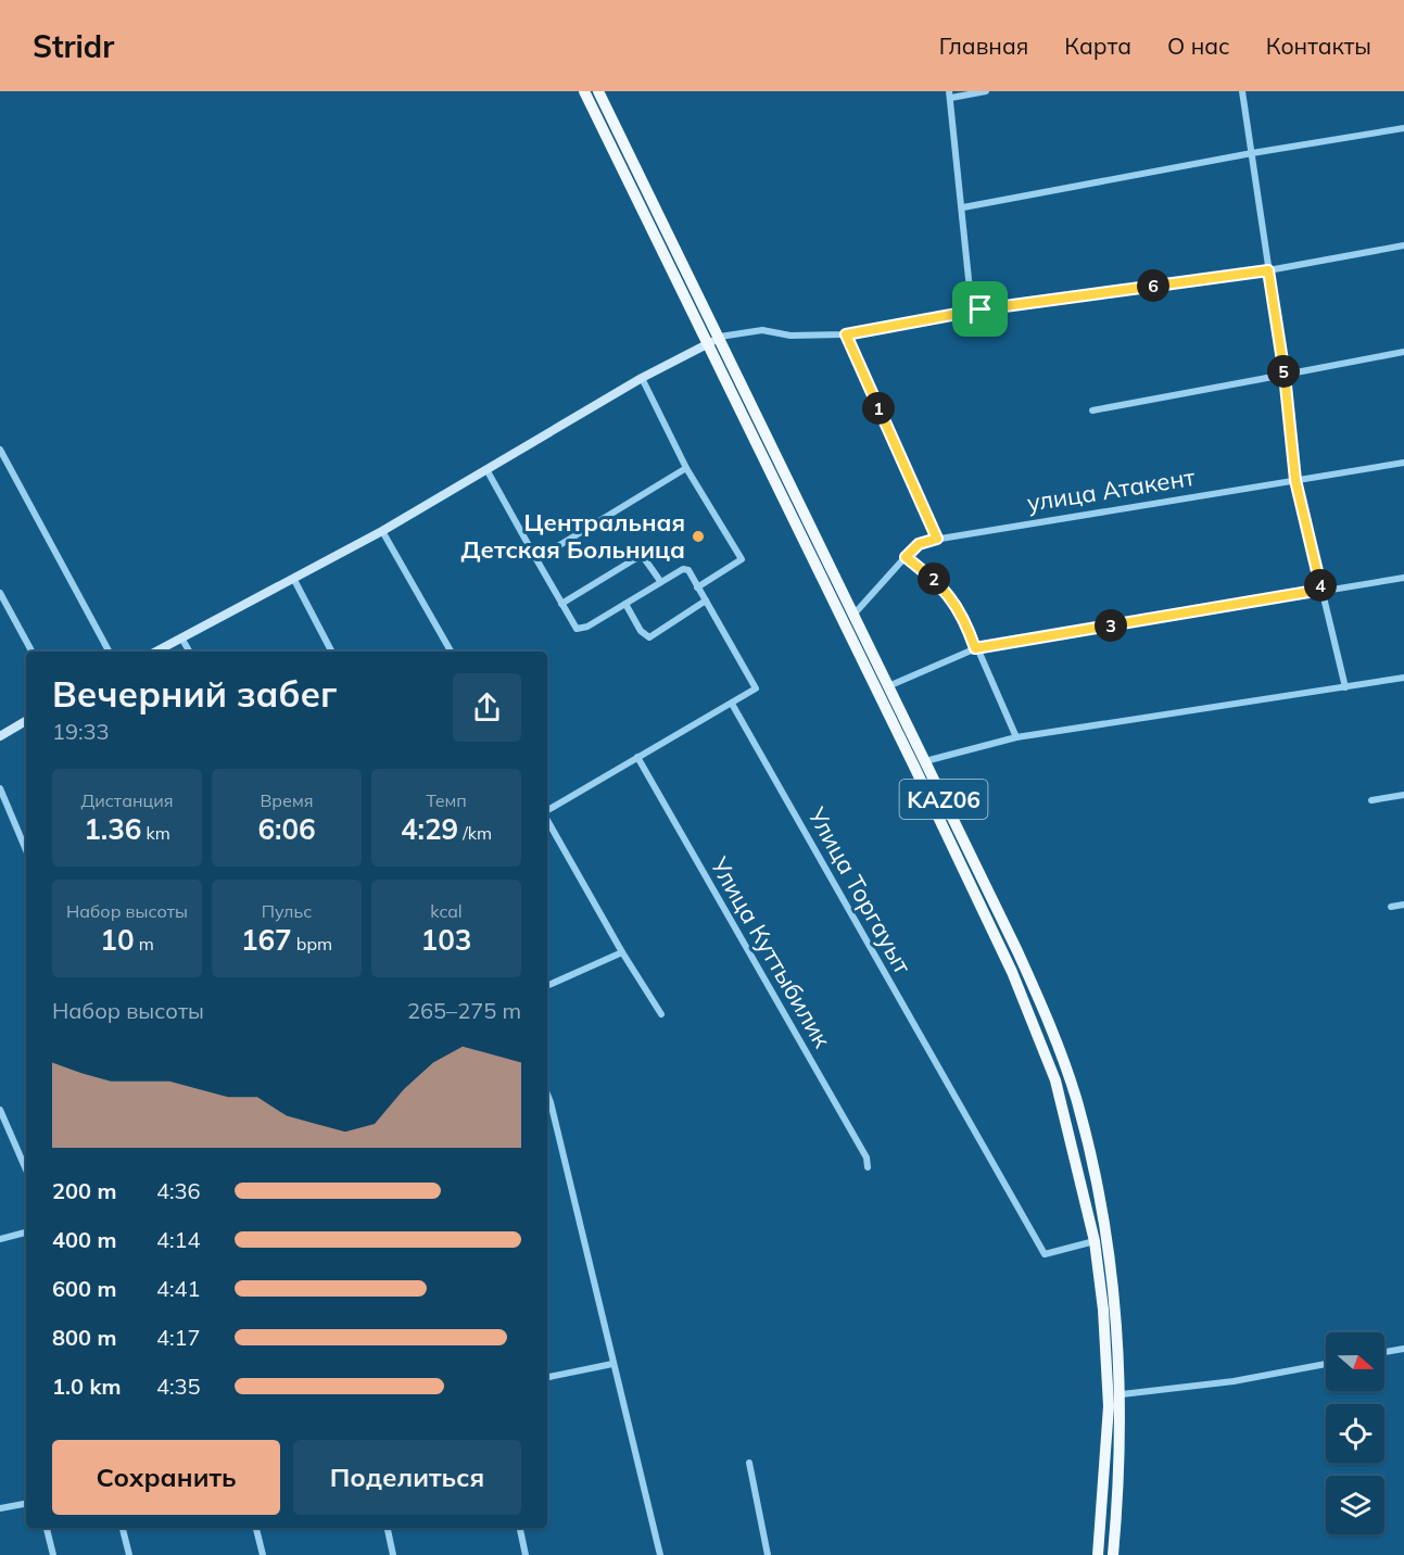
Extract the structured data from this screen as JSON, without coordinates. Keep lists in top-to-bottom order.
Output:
{
  "streets": {
    "highway": ["KАZ06"],
    "street": ["улица Атакент", "Улица Торгауыт", "Улица Куттыбилик"]
  },
  "crossings": [
    ["улица Атакент", "KАZ06"],
    ["KАZ06", "Улица Торгауыт"]
  ],
  "places": ["Центральная Детская Больница"],
  "north": "right",
  "page": {
    "header": "Stridr",
    "nav": [
      "Главная",
      "Карта",
      "О нас",
      "Контакты"
    ],
    "pins": [
      "6",
      "5",
      "1",
      "2",
      "4",
      "3"
    ],
    "heading": ["Вечерний забег", "19:33"],
    "stats": [
      ["Дистанция", "1.36 km"],
      ["Время", "6:06"],
      ["Темп", "4:29 /km"],
      ["Набор высоты", "10 m"],
      ["Пульс", "167 bpm"],
      ["kcal", "103"]
    ],
    "chart": ["Набор высоты", "265–275 m"],
    "list": [
      {
        "name": "200 m",
        "note": "4:36"
      },
      {
        "name": "400 m",
        "note": "4:14"
      },
      {
        "name": "600 m",
        "note": "4:41"
      },
      {
        "name": "800 m",
        "note": "4:17"
      },
      {
        "name": "1.0 km",
        "note": "4:35"
      }
    ],
    "buttons": ["Сохранить", "Поделиться"]
  }
}
